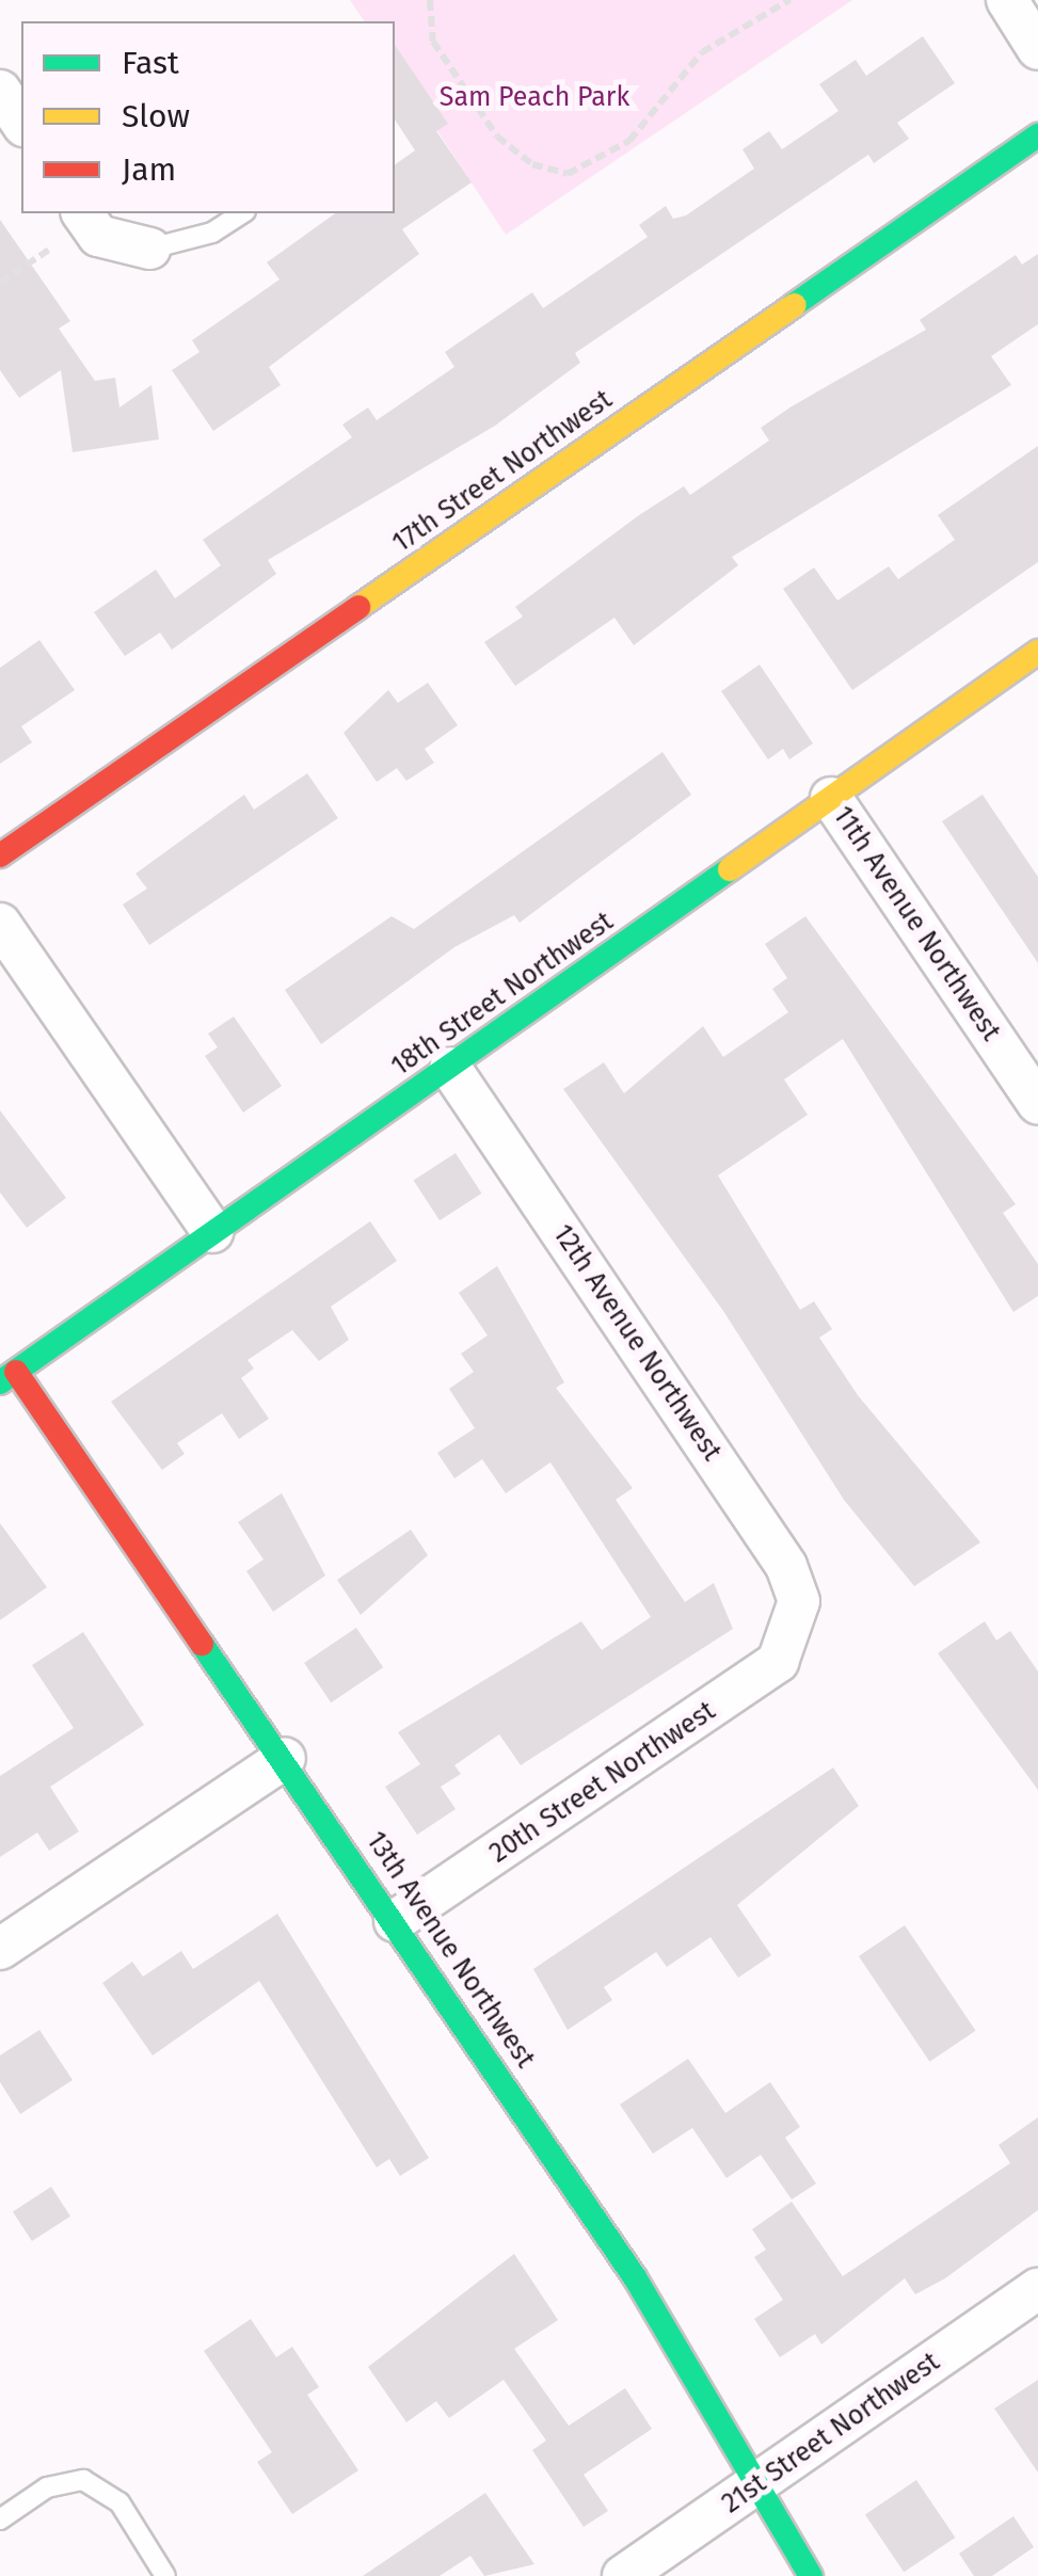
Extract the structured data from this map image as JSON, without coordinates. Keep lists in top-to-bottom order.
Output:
{
  "streets": {
    "street": [
      "17th Street Northwest",
      "11th Avenue Northwest",
      "18th Street Northwest",
      "12th Avenue Northwest",
      "20th Street Northwest",
      "13th Avenue Northwest",
      "21st Street Northwest"
    ]
  },
  "crossings": [
    ["11th Avenue Northwest", "18th Street Northwest"],
    ["18th Street Northwest", "12th Avenue Northwest"],
    ["18th Street Northwest", "13th Avenue Northwest"],
    ["12th Avenue Northwest", "20th Street Northwest"],
    ["20th Street Northwest", "13th Avenue Northwest"],
    ["13th Avenue Northwest", "21st Street Northwest"]
  ],
  "parks": ["Sam Peach Park"],
  "legend": ["Fast", "Slow", "Jam"]
}
